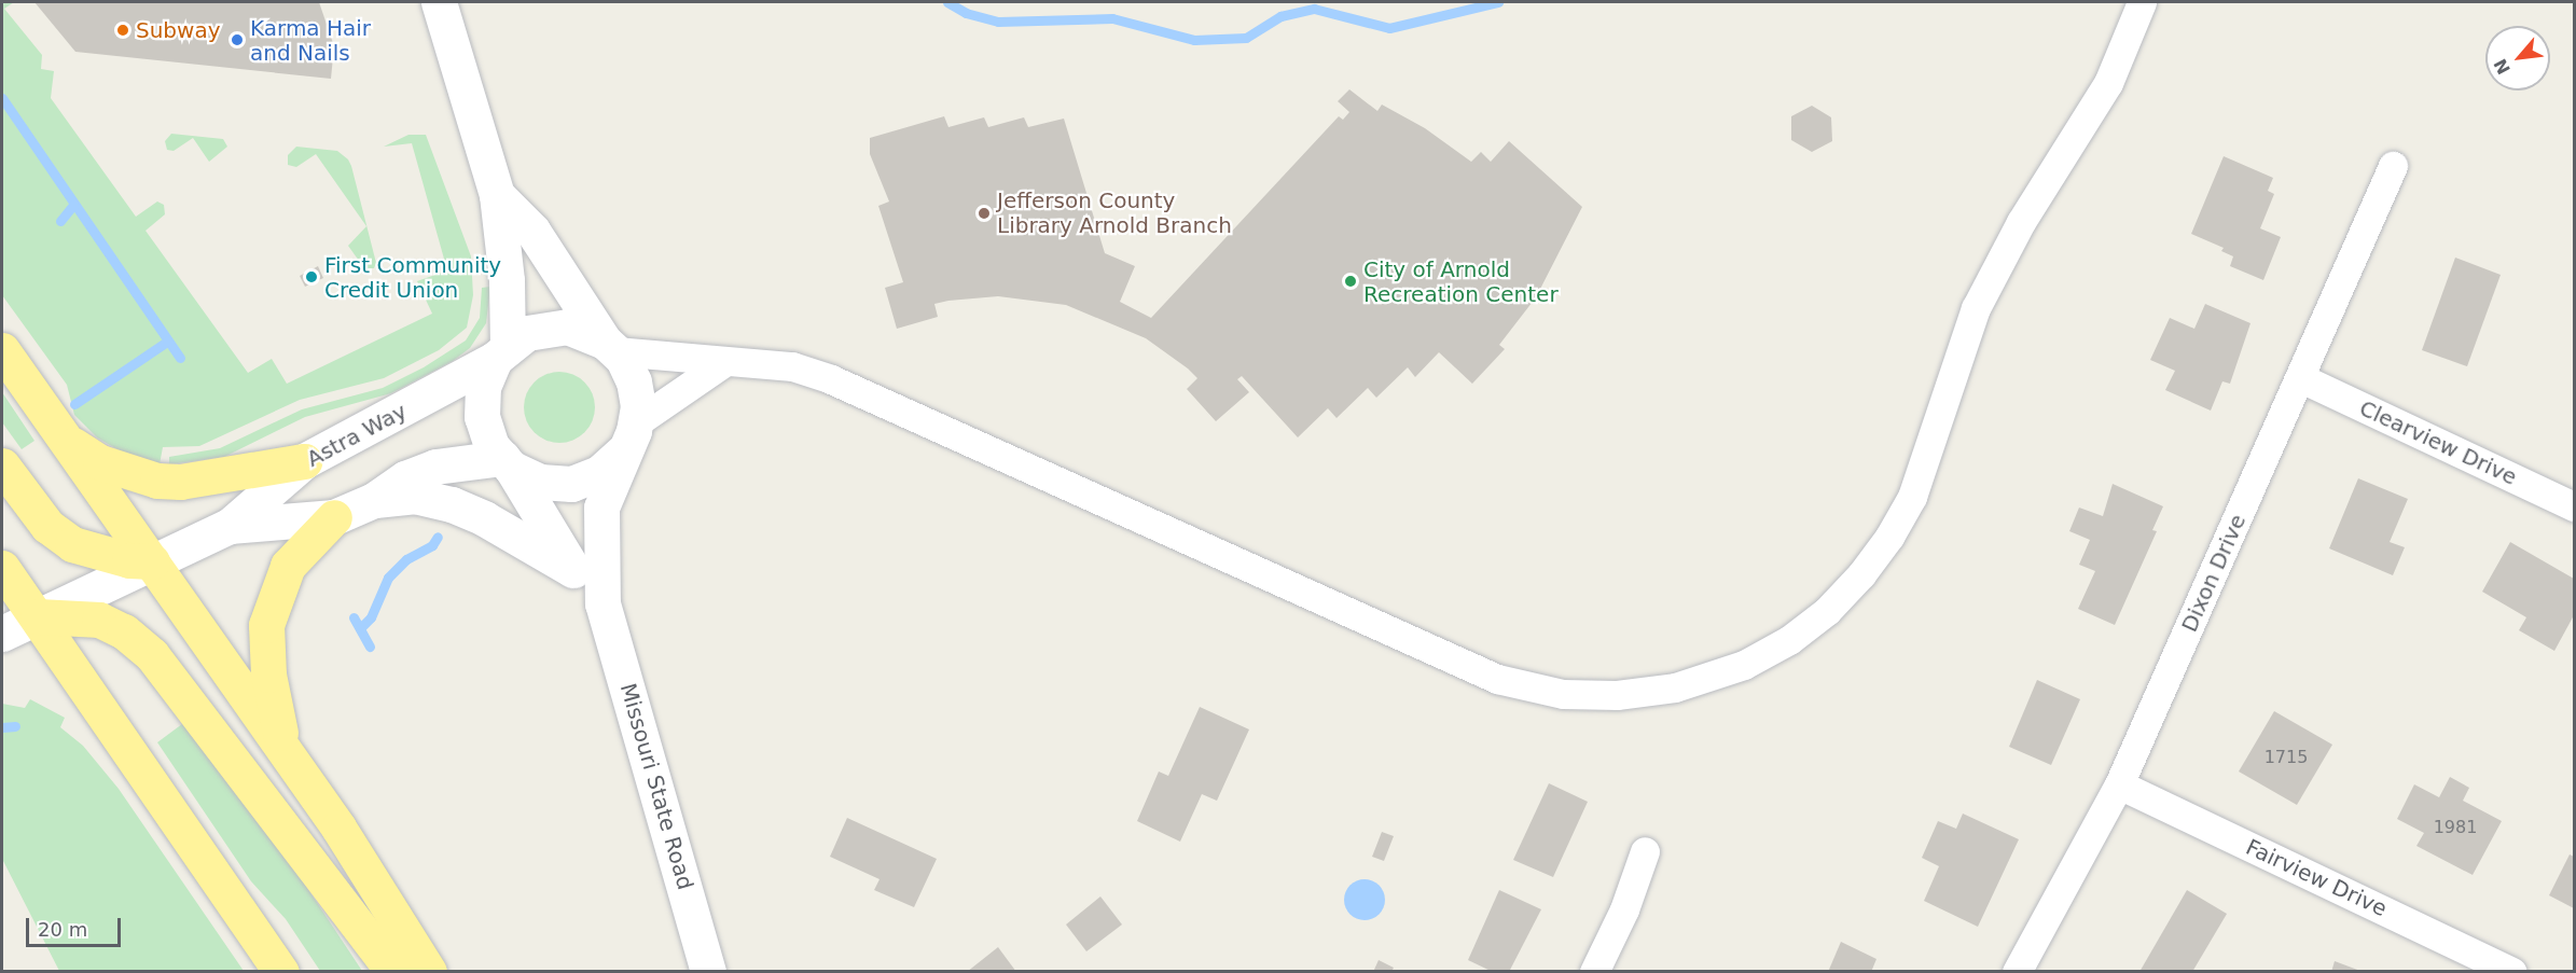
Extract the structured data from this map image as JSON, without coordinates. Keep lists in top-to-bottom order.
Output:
{
  "streets": {
    "street": [
      "Astra Way",
      "Clearview Drive",
      "Dixon Drive",
      "Missouri State Road",
      "Fairview Drive"
    ]
  },
  "crossings": [
    ["Astra Way", "Missouri State Road"],
    ["Clearview Drive", "Dixon Drive"],
    ["Dixon Drive", "Fairview Drive"]
  ],
  "places": [
    "Subway",
    "Karma Hair and Nails",
    "Jefferson County Library Arnold Branch",
    "First Community Credit Union",
    "City of Arnold Recreation Center"
  ],
  "house_numbers": ["1715", "1981"],
  "scale_bar": "20 m",
  "north": "bottom left"
}
